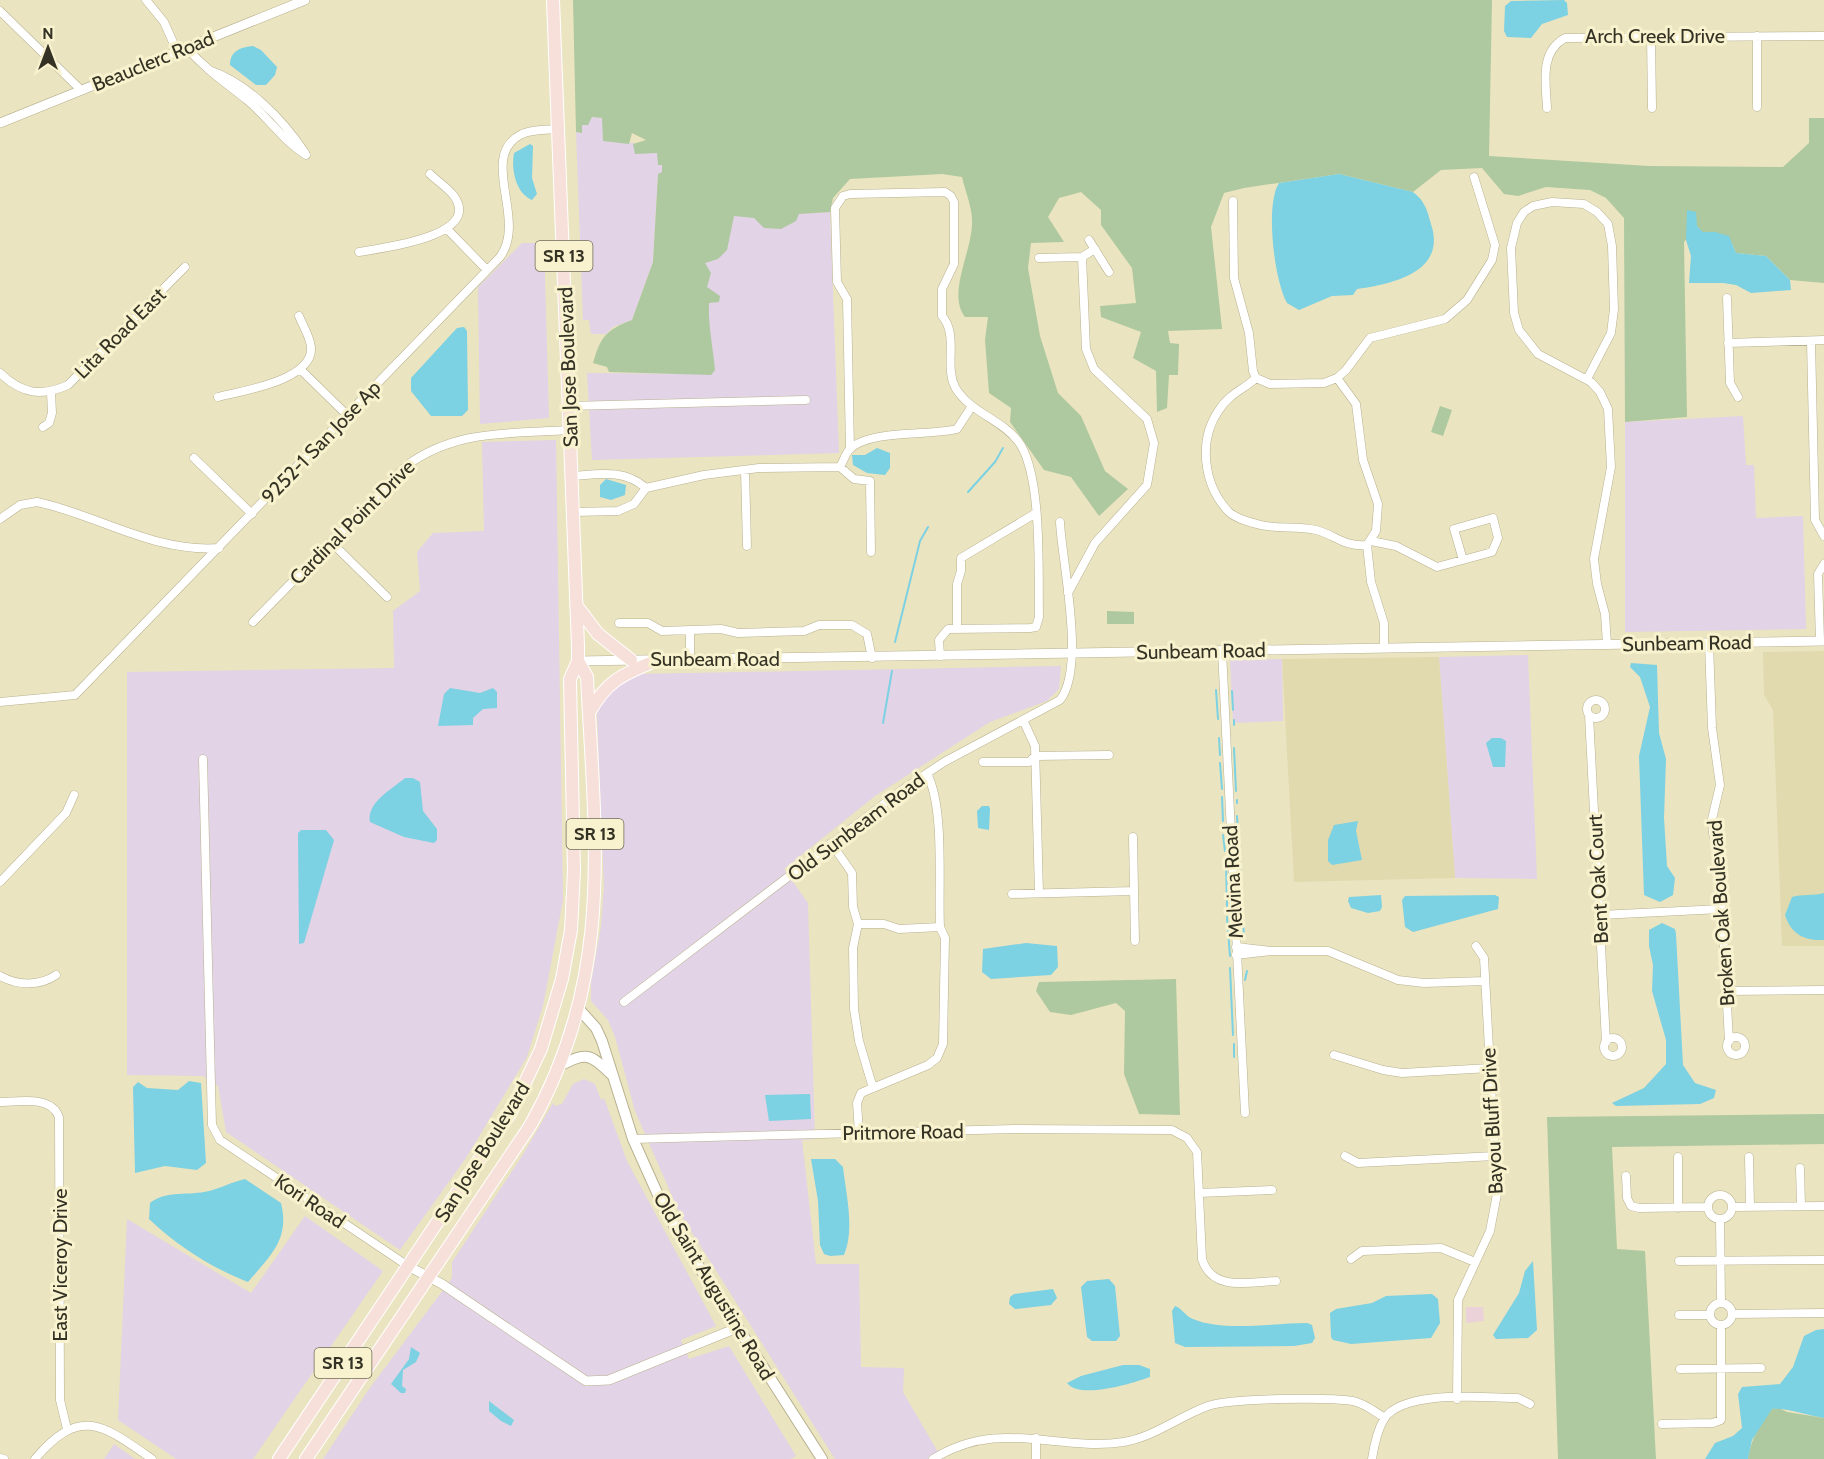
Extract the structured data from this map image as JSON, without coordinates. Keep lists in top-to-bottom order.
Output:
{
  "streets": {
    "main road": ["SR 13", "San Jose Boulevard", "Old Saint Augustine Road"],
    "street": [
      "Arch Creek Drive",
      "Beauclerc Road",
      "Lita Road East",
      "9252-1 San Jose Ap",
      "Cardinal Point Drive",
      "Sunbeam Road",
      "Old Sunbeam Road",
      "Bent Oak Court",
      "Melvina Road",
      "Broken Oak Boulevard",
      "Bayou Bluff Drive",
      "Pritmore Road",
      "Kori Road",
      "East Viceroy Drive"
    ]
  },
  "crossings": [
    ["San Jose Boulevard", "9252-1 San Jose Ap"],
    ["San Jose Boulevard", "Cardinal Point Drive"],
    ["San Jose Boulevard", "Sunbeam Road"],
    ["San Jose Boulevard", "Kori Road"],
    ["San Jose Boulevard", "Old Saint Augustine Road"],
    ["Sunbeam Road", "Old Sunbeam Road"],
    ["Sunbeam Road", "Melvina Road"],
    ["Sunbeam Road", "Broken Oak Boulevard"],
    ["Pritmore Road", "Old Saint Augustine Road"],
    ["Kori Road", "Old Saint Augustine Road"]
  ],
  "north": "top"
}
